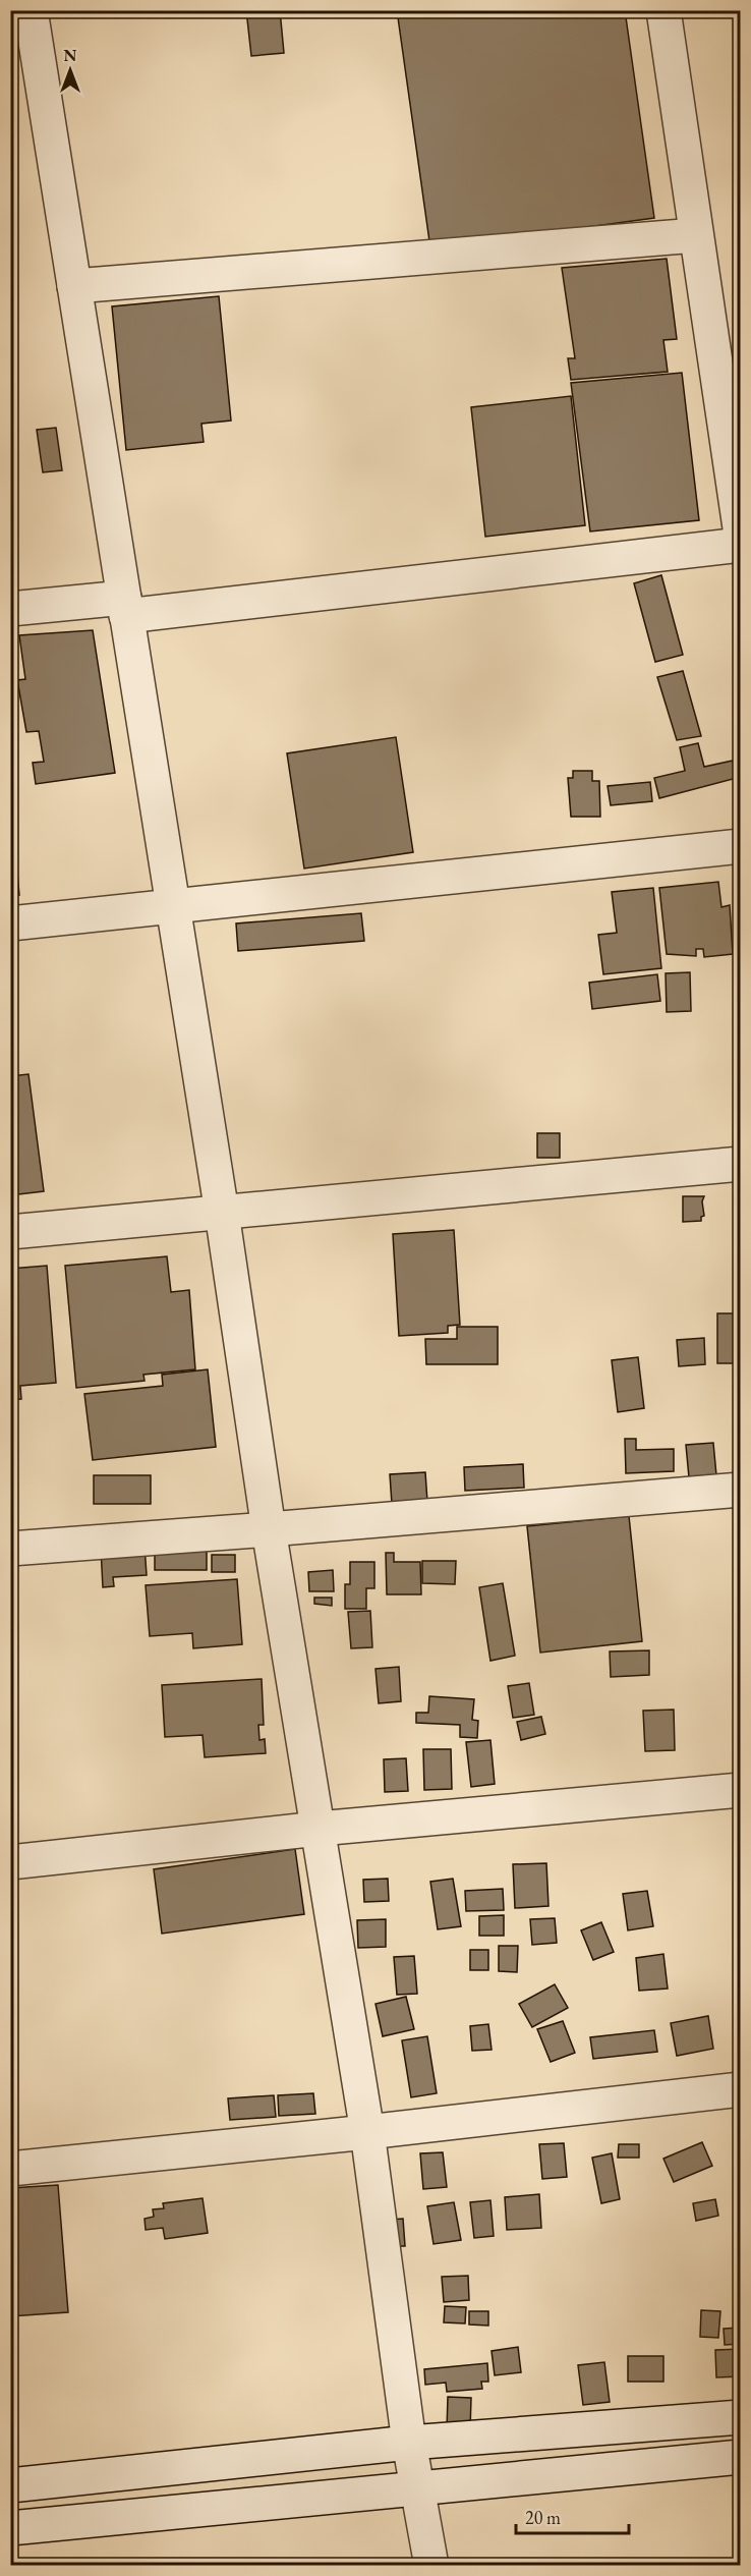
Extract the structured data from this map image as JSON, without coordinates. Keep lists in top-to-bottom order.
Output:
{
  "scale_bar": "20 m",
  "north": "top"
}
